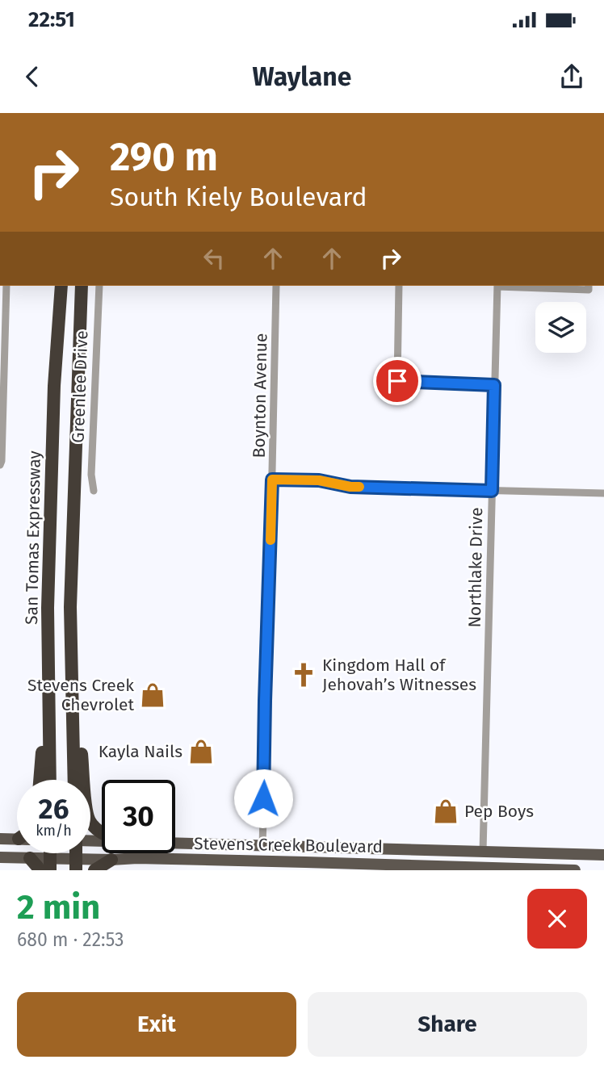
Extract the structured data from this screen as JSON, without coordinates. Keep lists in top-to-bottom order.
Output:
{
  "streets": {
    "highway": ["San Tomas Expressway"],
    "main road": ["Stevens Creek Boulevard"],
    "street": ["Greenlee Drive", "Boynton Avenue", "Northlake Drive"]
  },
  "crossings": [
    ["Boynton Avenue", "Stevens Creek Boulevard"],
    ["Northlake Drive", "Stevens Creek Boulevard"]
  ],
  "places": {
    "church": ["Kingdom Hall of Jehovah’s Witnesses"],
    "shop": ["Stevens Creek Chevrolet", "Kayla Nails", "Pep Boys"]
  },
  "page": {
    "status": "22:51",
    "header": "Waylane",
    "turn": ["290 m", "South Kiely Boulevard"],
    "speed": "26 km/h",
    "limit": "30",
    "heading": ["2 min", "680 m · 22:53"],
    "buttons": ["Exit", "Share"]
  }
}
